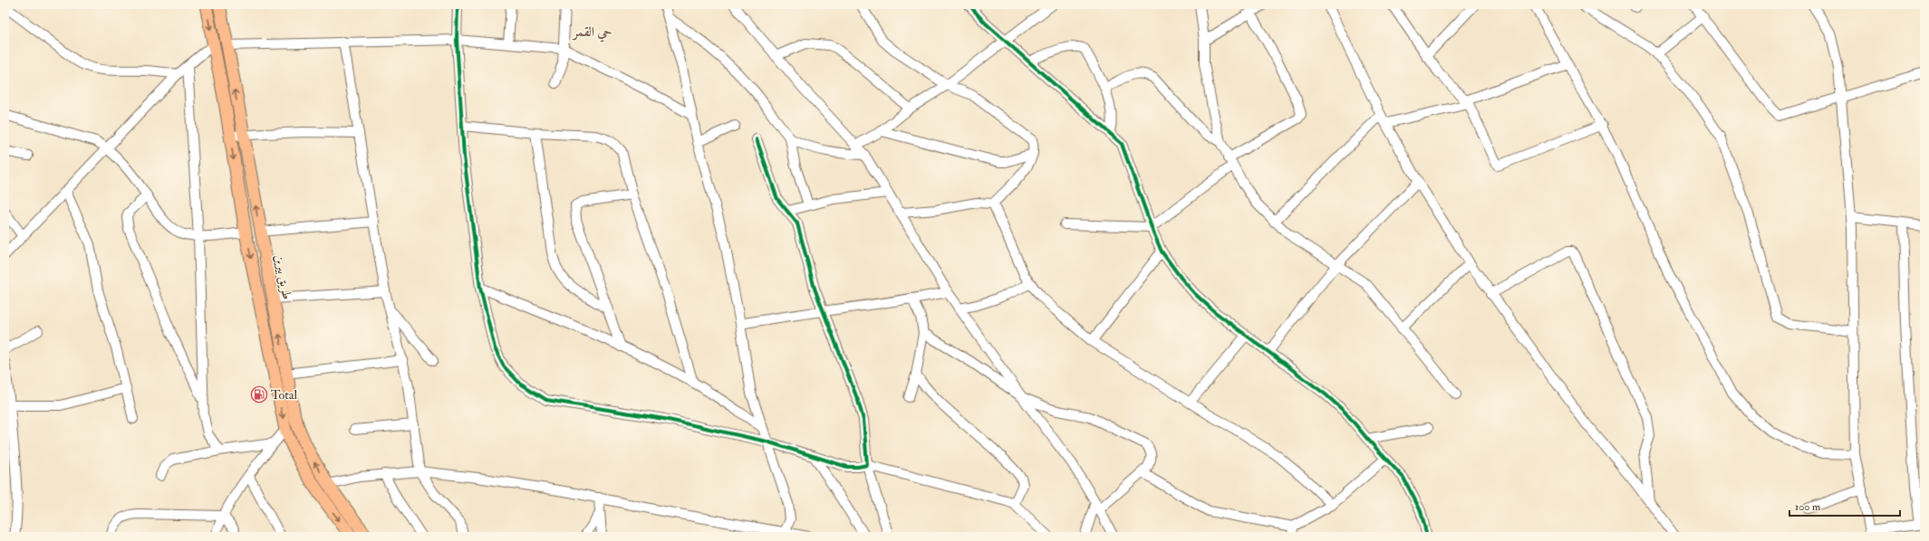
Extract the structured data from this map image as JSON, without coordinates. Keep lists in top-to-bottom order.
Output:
{
  "streets": {
    "main road": ["طريق بيرين"]
  },
  "districts": ["حي القمر"],
  "places": {
    "fuel station": ["Total"]
  },
  "scale_bar": "100 m"
}
